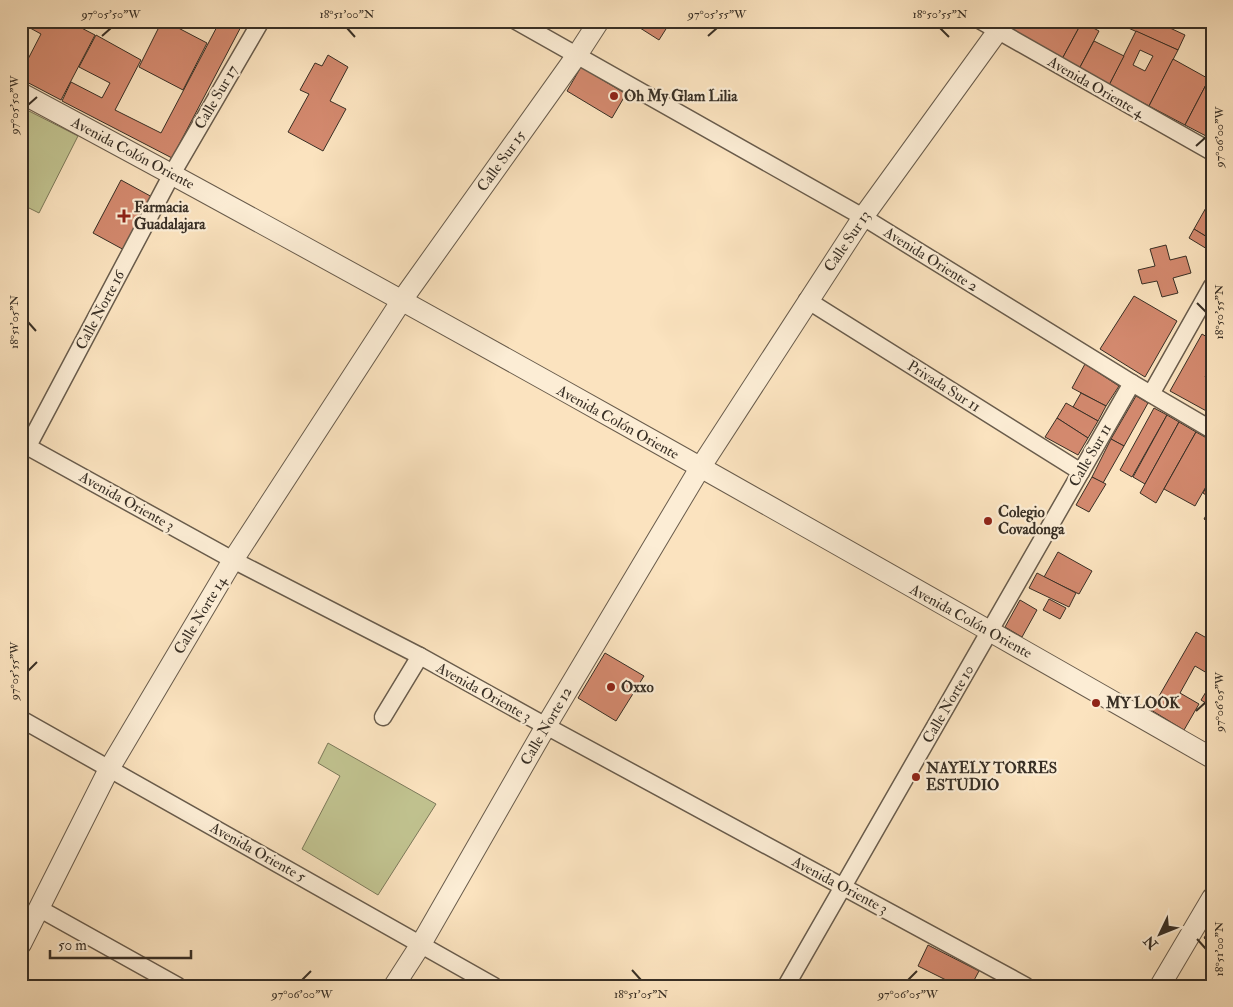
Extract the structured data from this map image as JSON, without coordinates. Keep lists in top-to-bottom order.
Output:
{
  "streets": {
    "street": [
      "Avenida Oriente 4",
      "Calle Sur 17",
      "Avenida Colón Oriente",
      "Calle Sur 15",
      "Calle Sur 13",
      "Avenida Oriente 2",
      "Calle Norte 16",
      "Privada Sur 11",
      "Calle Sur 11",
      "Avenida Oriente 3",
      "Calle Norte 14",
      "Calle Norte 10",
      "Calle Norte 12",
      "Avenida Oriente 5"
    ]
  },
  "crossings": [
    ["Avenida Oriente 4", "Calle Sur 13"],
    ["Calle Sur 17", "Avenida Colón Oriente"],
    ["Calle Sur 17", "Calle Norte 16"],
    ["Avenida Colón Oriente", "Calle Sur 15"],
    ["Avenida Colón Oriente", "Calle Sur 13"],
    ["Avenida Colón Oriente", "Calle Norte 16"],
    ["Avenida Colón Oriente", "Calle Sur 11"],
    ["Avenida Colón Oriente", "Calle Norte 14"],
    ["Avenida Colón Oriente", "Calle Norte 10"],
    ["Avenida Colón Oriente", "Calle Norte 12"],
    ["Calle Sur 15", "Avenida Oriente 2"],
    ["Calle Sur 15", "Calle Norte 14"],
    ["Calle Sur 13", "Avenida Oriente 2"],
    ["Calle Sur 13", "Privada Sur 11"],
    ["Calle Sur 13", "Calle Norte 12"],
    ["Avenida Oriente 2", "Calle Sur 11"],
    ["Calle Norte 16", "Avenida Oriente 3"],
    ["Privada Sur 11", "Calle Sur 11"],
    ["Calle Sur 11", "Calle Norte 10"],
    ["Avenida Oriente 3", "Calle Norte 14"],
    ["Avenida Oriente 3", "Calle Norte 10"],
    ["Avenida Oriente 3", "Calle Norte 12"],
    ["Calle Norte 14", "Avenida Oriente 5"],
    ["Calle Norte 12", "Avenida Oriente 5"]
  ],
  "places": {
    "other": [
      "Oh My Glam Lilia",
      "Colegio Covadonga",
      "Oxxo",
      "MY LOOK",
      "NAYELY TORRES ESTUDIO"
    ],
    "health": ["Farmacia Guadalajara"]
  },
  "scale_bar": "50 m",
  "north": "bottom left",
  "coordinates": [
    "97°05'50\"W",
    "18°51'00\"N",
    "97°05'55\"W",
    "18°50'55\"N",
    "97°06'00\"W",
    "18°51'05\"N",
    "97°06'05\"W"
  ]
}
